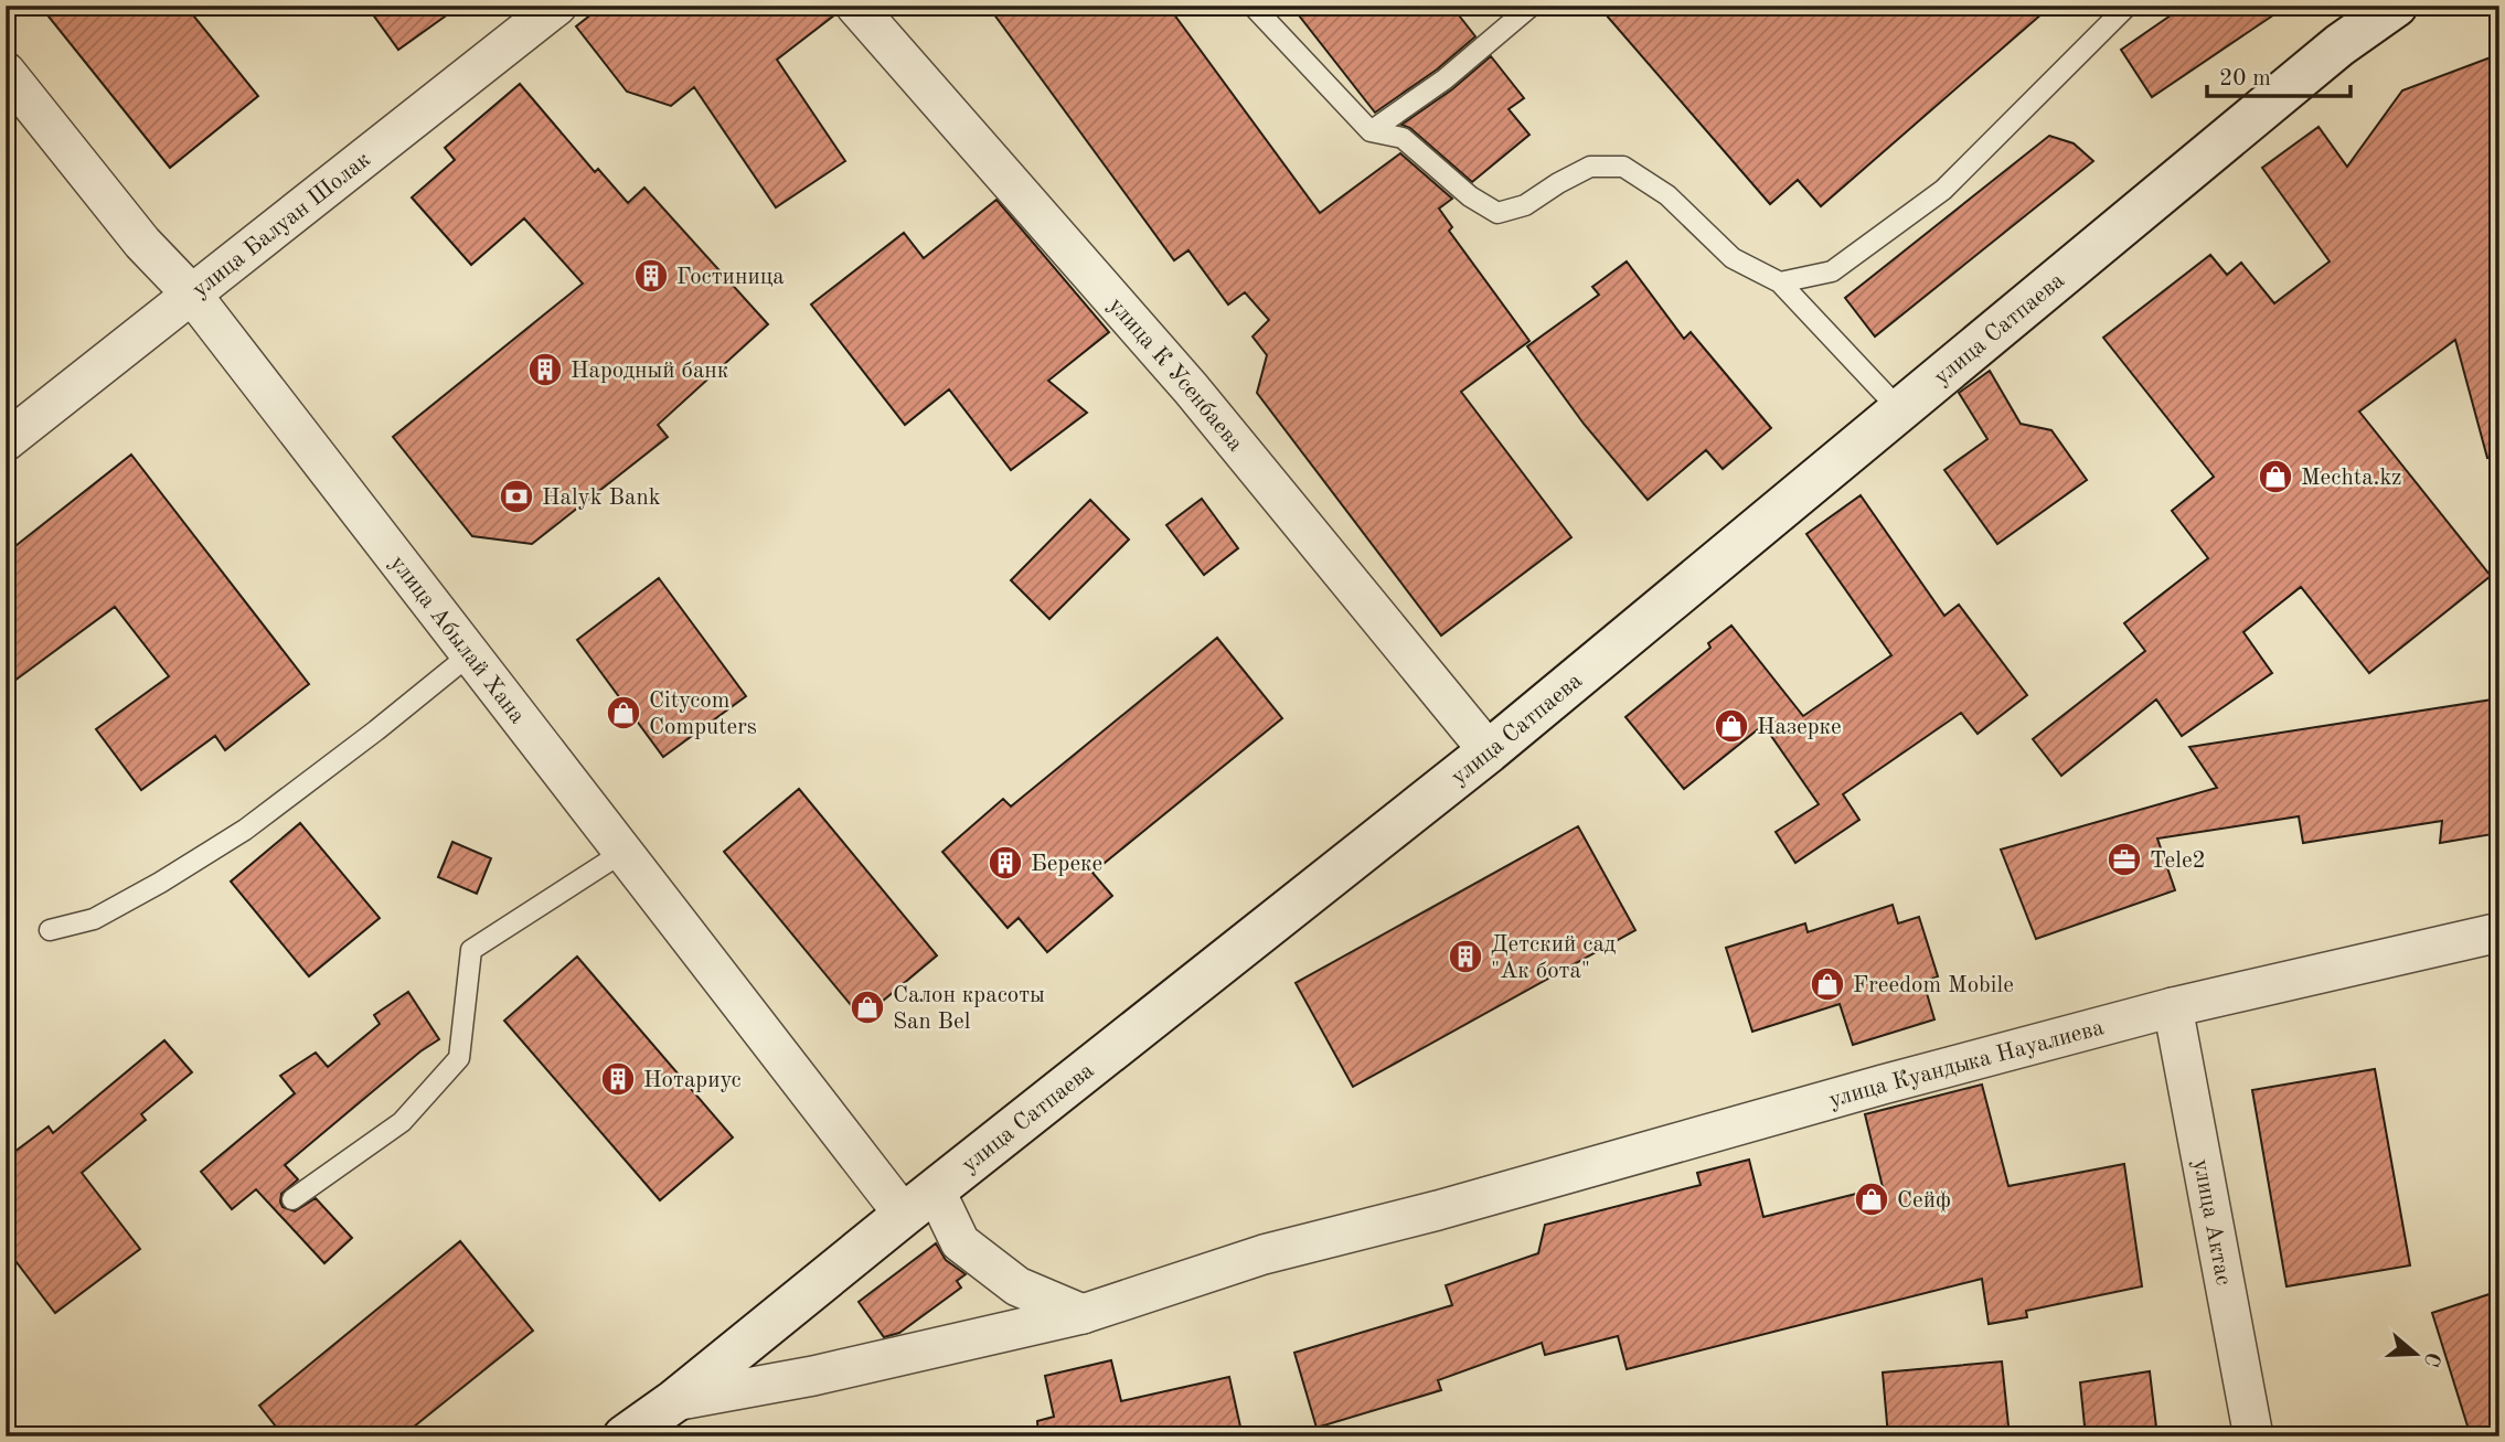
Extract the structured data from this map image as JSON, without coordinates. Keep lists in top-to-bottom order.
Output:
{
  "streets": {
    "street": [
      "улица Балуан Шолак",
      "улица Сатпаева",
      "улица К Усенбаева",
      "улица Абылай Хана",
      "улица Куандыка Науалиева",
      "улица Актас"
    ]
  },
  "crossings": [
    ["улица Балуан Шолак", "улица Абылай Хана"],
    ["улица Сатпаева", "улица К Усенбаева"],
    ["улица Сатпаева", "улица Абылай Хана"],
    ["улица Сатпаева", "улица Куандыка Науалиева"],
    ["улица Абылай Хана", "улица Куандыка Науалиева"],
    ["улица Куандыка Науалиева", "улица Актас"]
  ],
  "places": {
    "building": [
      "Гостиница",
      "Народный банк",
      "Береке",
      "Детский сад \"Ак бота\"",
      "Нотариус"
    ],
    "shop": [
      "Mechta.kz",
      "Citycom Computers",
      "Назерке",
      "Freedom Mobile",
      "Салон красоты San Bel",
      "Сейф"
    ],
    "bank": ["Halyk Bank"],
    "office": ["Tele2"]
  },
  "scale_bar": "20 m",
  "north": "right"
}
